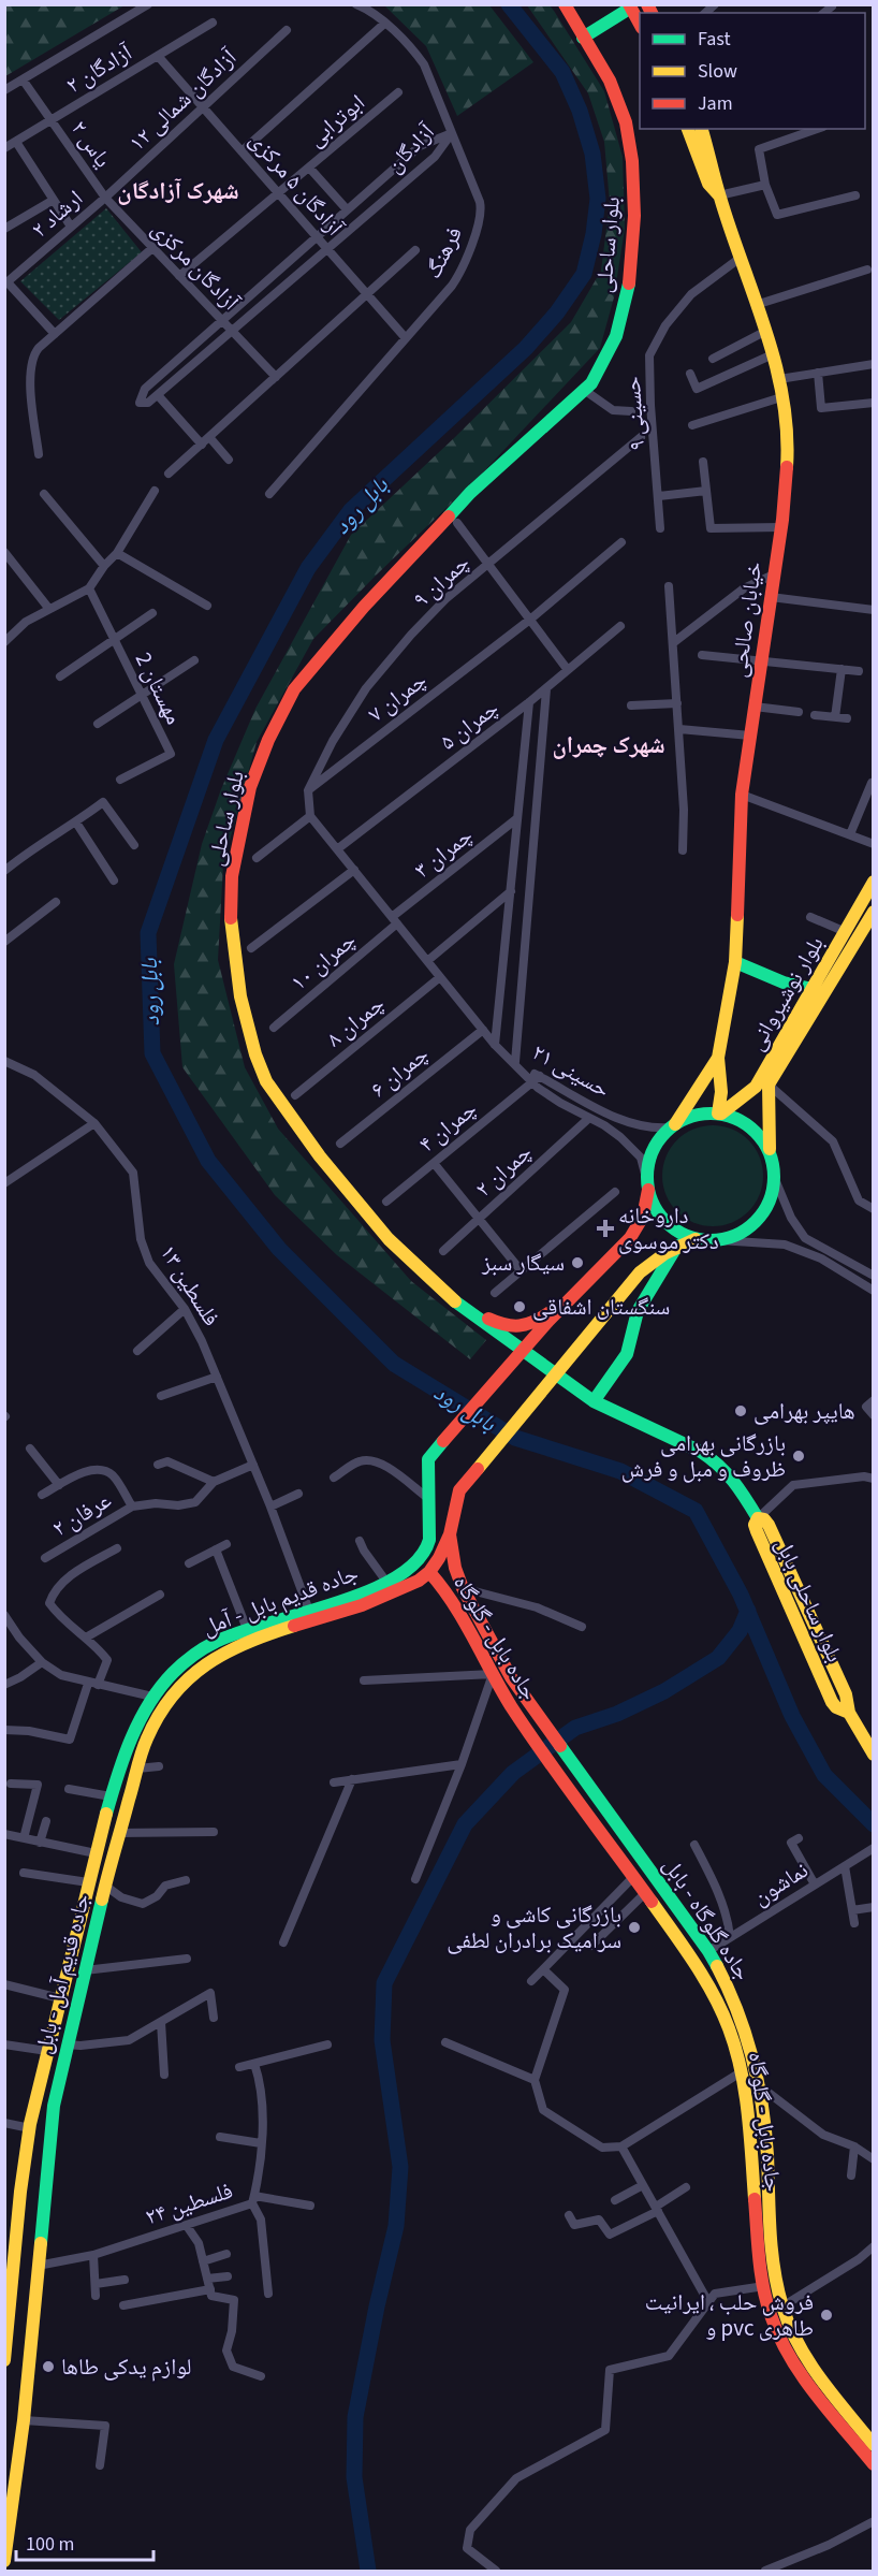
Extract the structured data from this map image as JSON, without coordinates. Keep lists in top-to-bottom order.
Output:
{
  "streets": {
    "main road": [
      "بلوار ساحلی",
      "خيابان صالحی",
      "بلوار نوشیروانی",
      "جاده قدیم بابل - آمل",
      "بلوار ساحلی بابل",
      "جاده بابل - گلوگاه",
      "جاده گلوگاه - بابل",
      "جاده قدیم آمل - بابل"
    ],
    "street": [
      "آزادگان ۲",
      "آزادگان شمالی ۱۲",
      "ابوترابی",
      "یاس ۲",
      "آزادگان",
      "آزادگان ۵ مرکزی",
      "ارشاد ۲",
      "فرهنگ",
      "آزادگان مرکزی",
      "حسینی ٩",
      "چمران ۹",
      "مهستان 2",
      "چمران ۷",
      "چمران ۵",
      "چمران ۳",
      "چمران ۱۰",
      "چمران ۸",
      "حسینی ۲۱",
      "چمران ۶",
      "چمران ۴",
      "چمران ۲",
      "فلسطین ۱۳",
      "عرفان ۲",
      "نماشون",
      "فلسطین ۲۴"
    ]
  },
  "crossings": [
    ["آزادگان ۲", "یاس ۲"],
    ["آزادگان ۲", "آزادگان ۵ مرکزی"],
    ["آزادگان شمالی ۱۲", "یاس ۲"],
    ["آزادگان شمالی ۱۲", "آزادگان ۵ مرکزی"],
    ["آزادگان شمالی ۱۲", "ارشاد ۲"],
    ["آزادگان شمالی ۱۲", "آزادگان مرکزی"],
    ["ابوترابی", "آزادگان ۵ مرکزی"],
    ["ابوترابی", "آزادگان مرکزی"],
    ["یاس ۲", "ارشاد ۲"],
    ["یاس ۲", "آزادگان مرکزی"],
    ["آزادگان", "آزادگان ۵ مرکزی"],
    ["آزادگان", "فرهنگ"],
    ["آزادگان", "آزادگان مرکزی"],
    ["آزادگان ۵ مرکزی", "فرهنگ"],
    ["ارشاد ۲", "آزادگان مرکزی"],
    ["بلوار ساحلی", "بلوار ساحلی بابل"],
    ["حسینی ٩", "خيابان صالحی"],
    ["چمران ۹", "چمران ۷"],
    ["چمران ۳", "چمران ۱۰"],
    ["بلوار نوشیروانی", "حسینی ۲۱"],
    ["حسینی ۲۱", "چمران ۴"],
    ["حسینی ۲۱", "چمران ۲"],
    ["فلسطین ۱۳", "جاده قدیم بابل - آمل"],
    ["جاده قدیم بابل - آمل", "جاده بابل - گلوگاه"],
    ["جاده قدیم بابل - آمل", "جاده قدیم آمل - بابل"],
    ["جاده بابل - گلوگاه", "جاده قدیم آمل - بابل"],
    ["نماشون", "جاده گلوگاه - بابل"],
    ["جاده قدیم آمل - بابل", "فلسطین ۲۴"]
  ],
  "districts": ["شهرک آزادگان", "شهرک چمران"],
  "water": ["بابل رود"],
  "places": {
    "health": ["داروخانه دکتر موسوی"],
    "other": [
      "سیگار سبز",
      "سنگستان اشفاقی",
      "هایپر بهرامی",
      "بازرگانی بهرامی ظروف و مبل و فرش",
      "بازرگانی کاشی و سرامیک برادران لطفی",
      "فروش حلب ، ایرانیت و pvc طاهری",
      "لوازم یدکی طاها"
    ]
  },
  "legend": ["Fast", "Slow", "Jam"],
  "scale_bar": "100 m"
}
